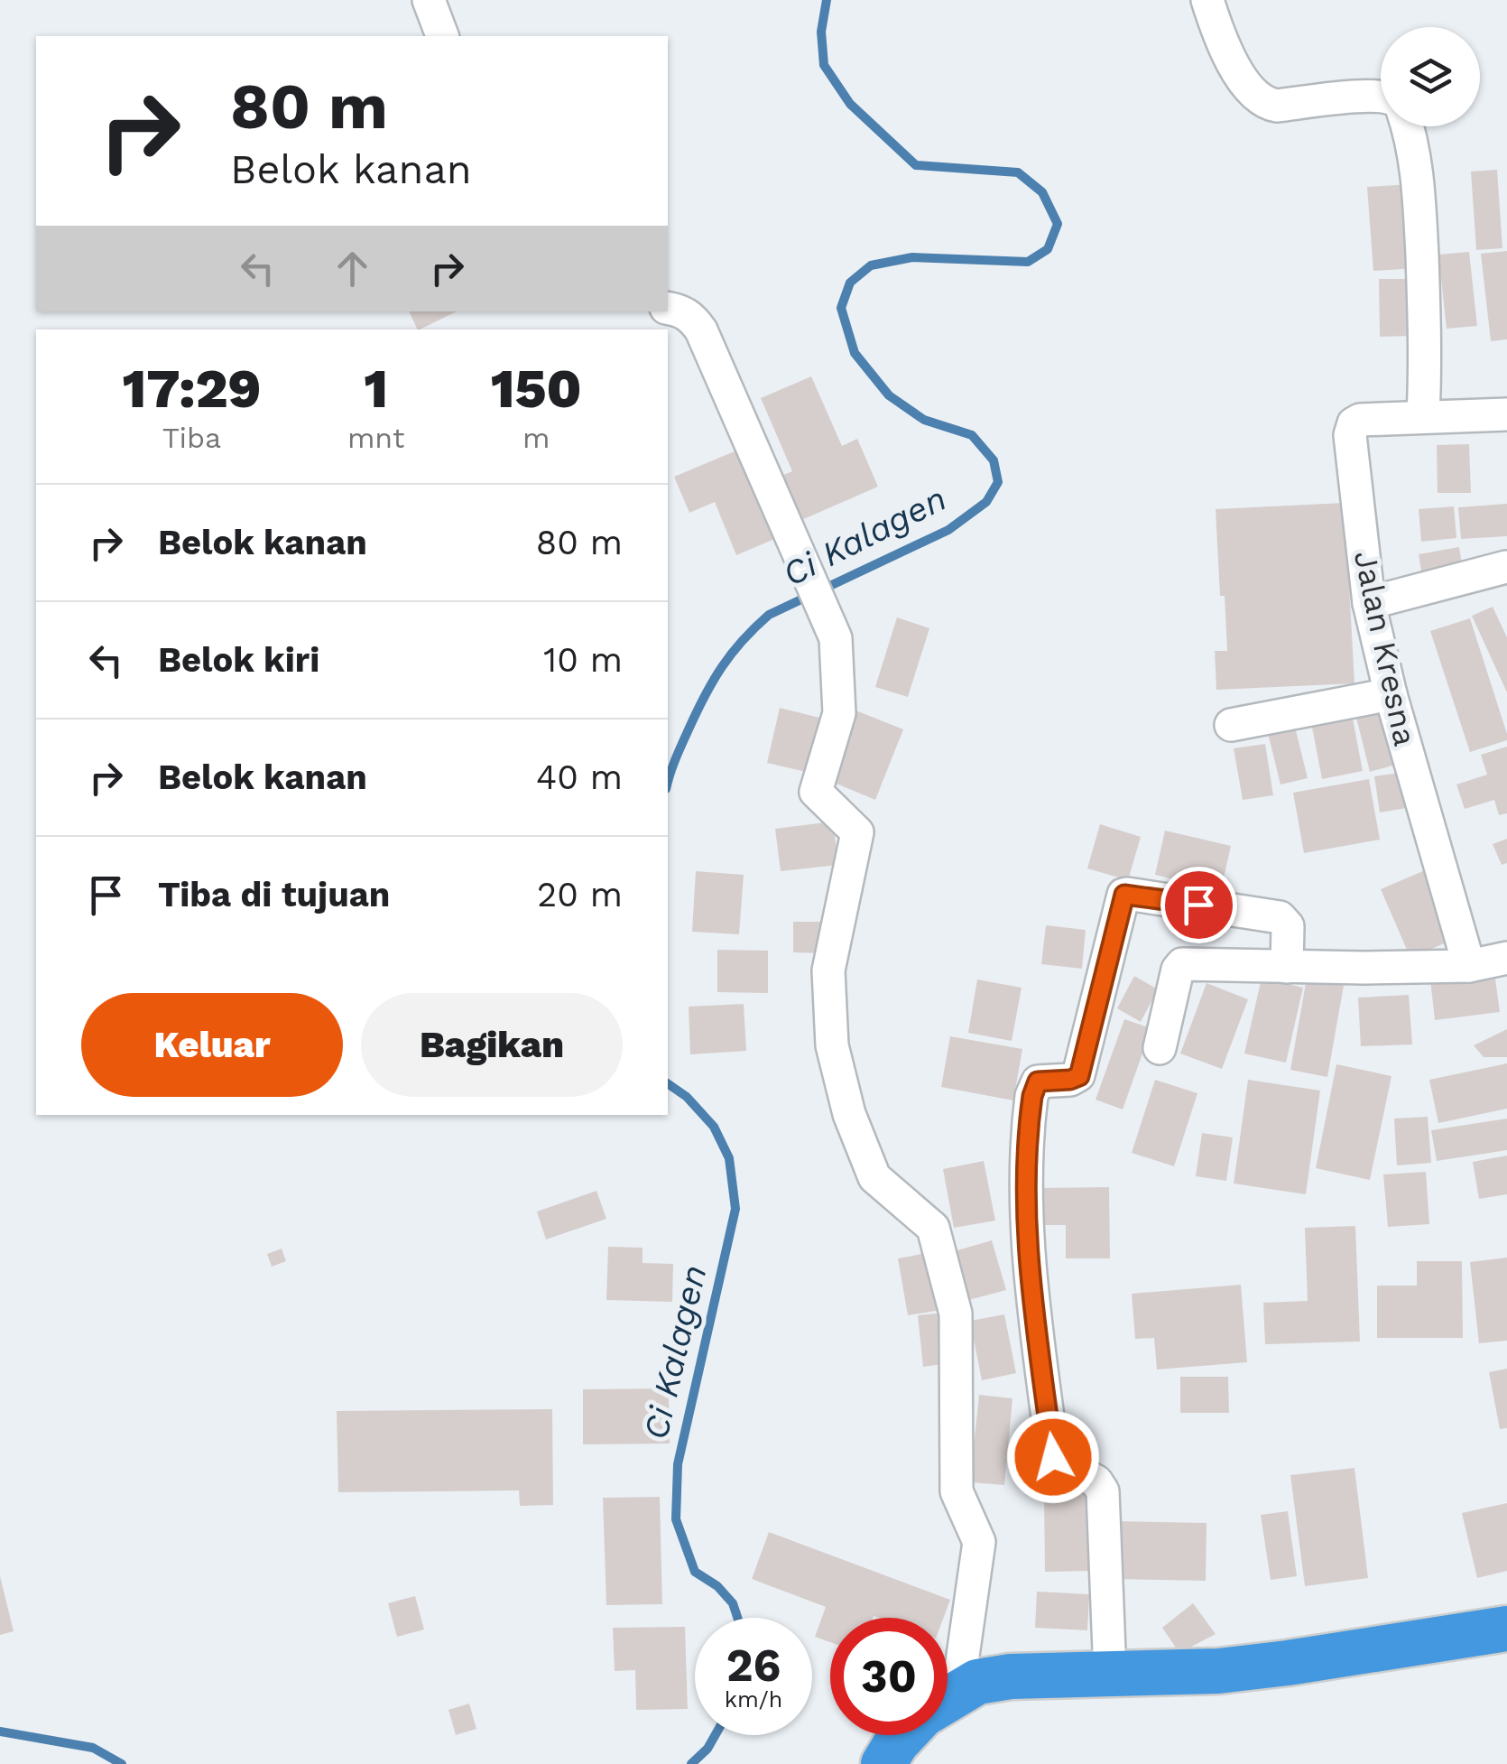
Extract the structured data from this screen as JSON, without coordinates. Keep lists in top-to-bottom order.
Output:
{
  "streets": {
    "street": ["Jalan Kresna"]
  },
  "water": ["Ci Kalagen"],
  "page": {
    "turn": ["80 m", "Belok kanan"],
    "eta": [
      "17:29",
      "Tiba",
      "1",
      "mnt",
      "150",
      "m"
    ],
    "list": [
      {
        "name": "Belok kanan",
        "value": "80 m"
      },
      {
        "name": "Belok kiri",
        "value": "10 m"
      },
      {
        "name": "Belok kanan",
        "value": "40 m"
      },
      {
        "name": "Tiba di tujuan",
        "value": "20 m"
      }
    ],
    "buttons": ["Keluar", "Bagikan"],
    "speed": "26 km/h",
    "limit": "30"
  }
}
